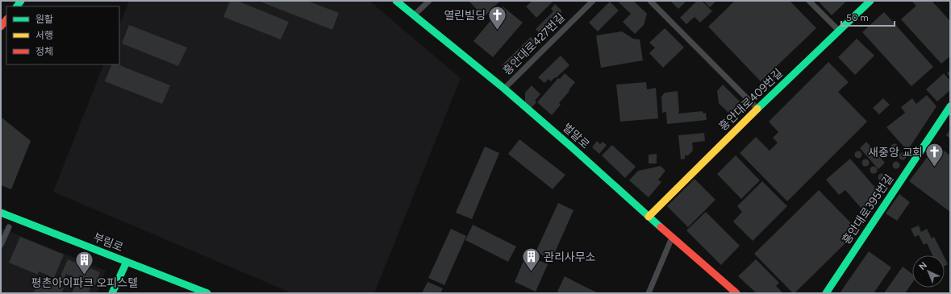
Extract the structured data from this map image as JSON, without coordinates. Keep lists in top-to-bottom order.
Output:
{
  "streets": {
    "street": [
      "흥안대로427번길",
      "흥안대로409번길",
      "벌말로",
      "흥안대로395번길",
      "부림로"
    ]
  },
  "crossings": [
    ["흥안대로427번길", "벌말로"],
    ["흥안대로409번길", "벌말로"]
  ],
  "places": {
    "church": ["열린빌딩", "새중앙 교회"],
    "building": ["관리사무소", "평촌아이파크 오피스텔"]
  },
  "legend": ["원활", "서행", "정체"],
  "scale_bar": "50 m",
  "north": "top left"
}
